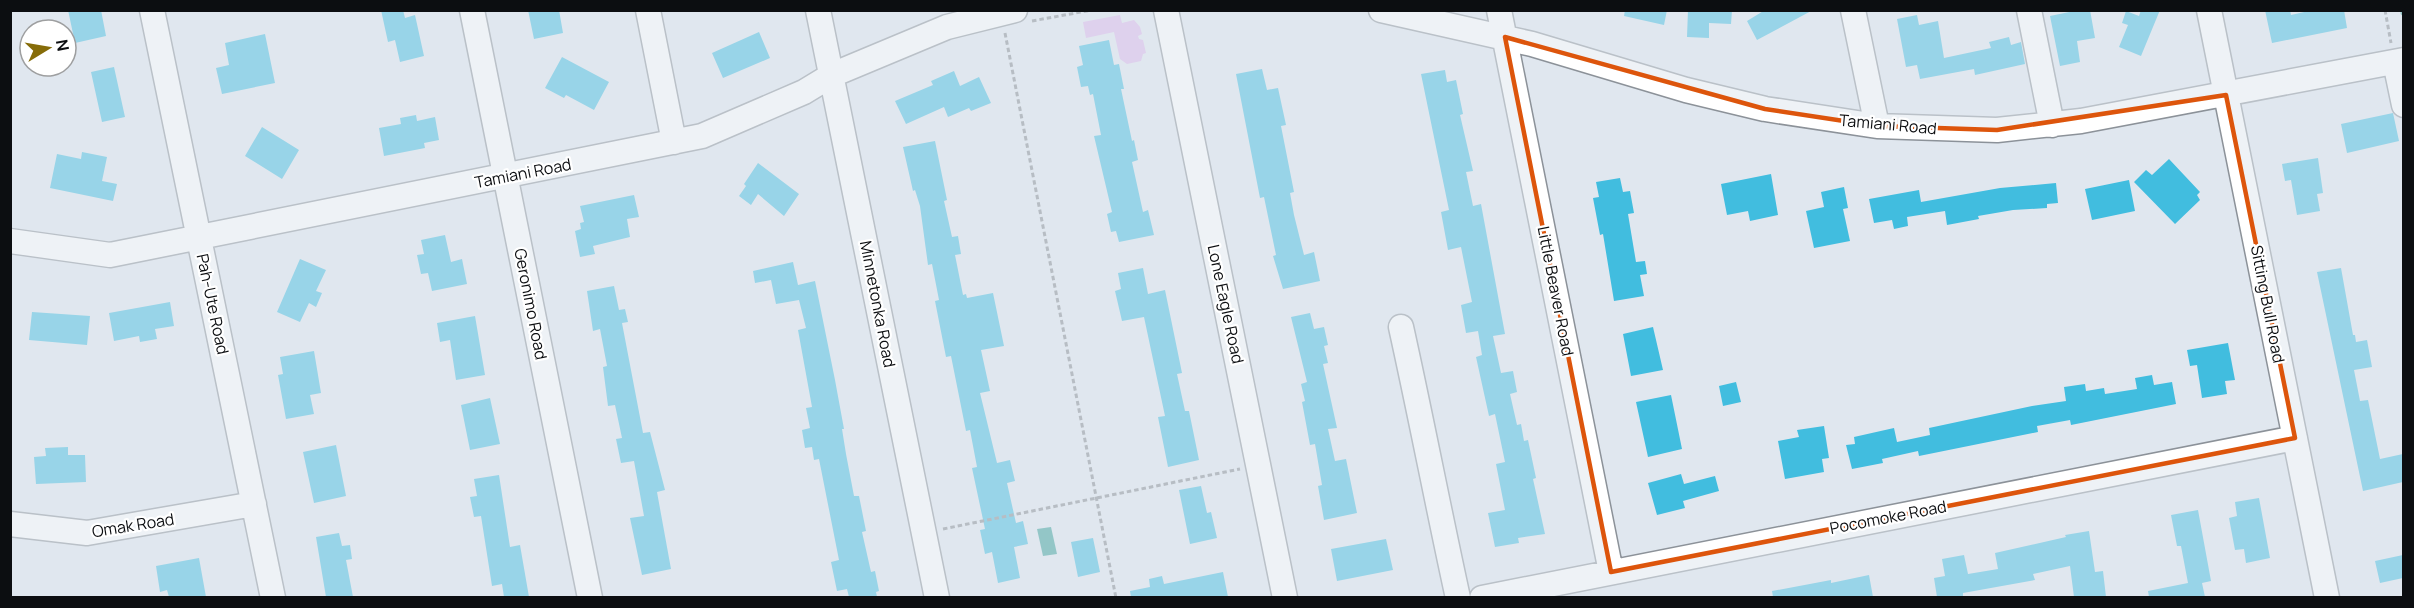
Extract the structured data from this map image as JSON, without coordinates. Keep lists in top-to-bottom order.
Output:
{
  "streets": {
    "street": [
      "Tamiani Road",
      "Little Beaver Road",
      "Pah-Ute Road",
      "Geronimo Road",
      "Minnetonka Road",
      "Lone Eagle Road",
      "Sitting Bull Road",
      "Pocomoke Road",
      "Omak Road"
    ]
  },
  "crossings": [
    ["Tamiani Road", "Little Beaver Road"],
    ["Tamiani Road", "Pah-Ute Road"],
    ["Tamiani Road", "Geronimo Road"],
    ["Tamiani Road", "Minnetonka Road"],
    ["Tamiani Road", "Sitting Bull Road"],
    ["Little Beaver Road", "Pocomoke Road"],
    ["Pah-Ute Road", "Omak Road"],
    ["Sitting Bull Road", "Pocomoke Road"]
  ],
  "north": "right"
}
